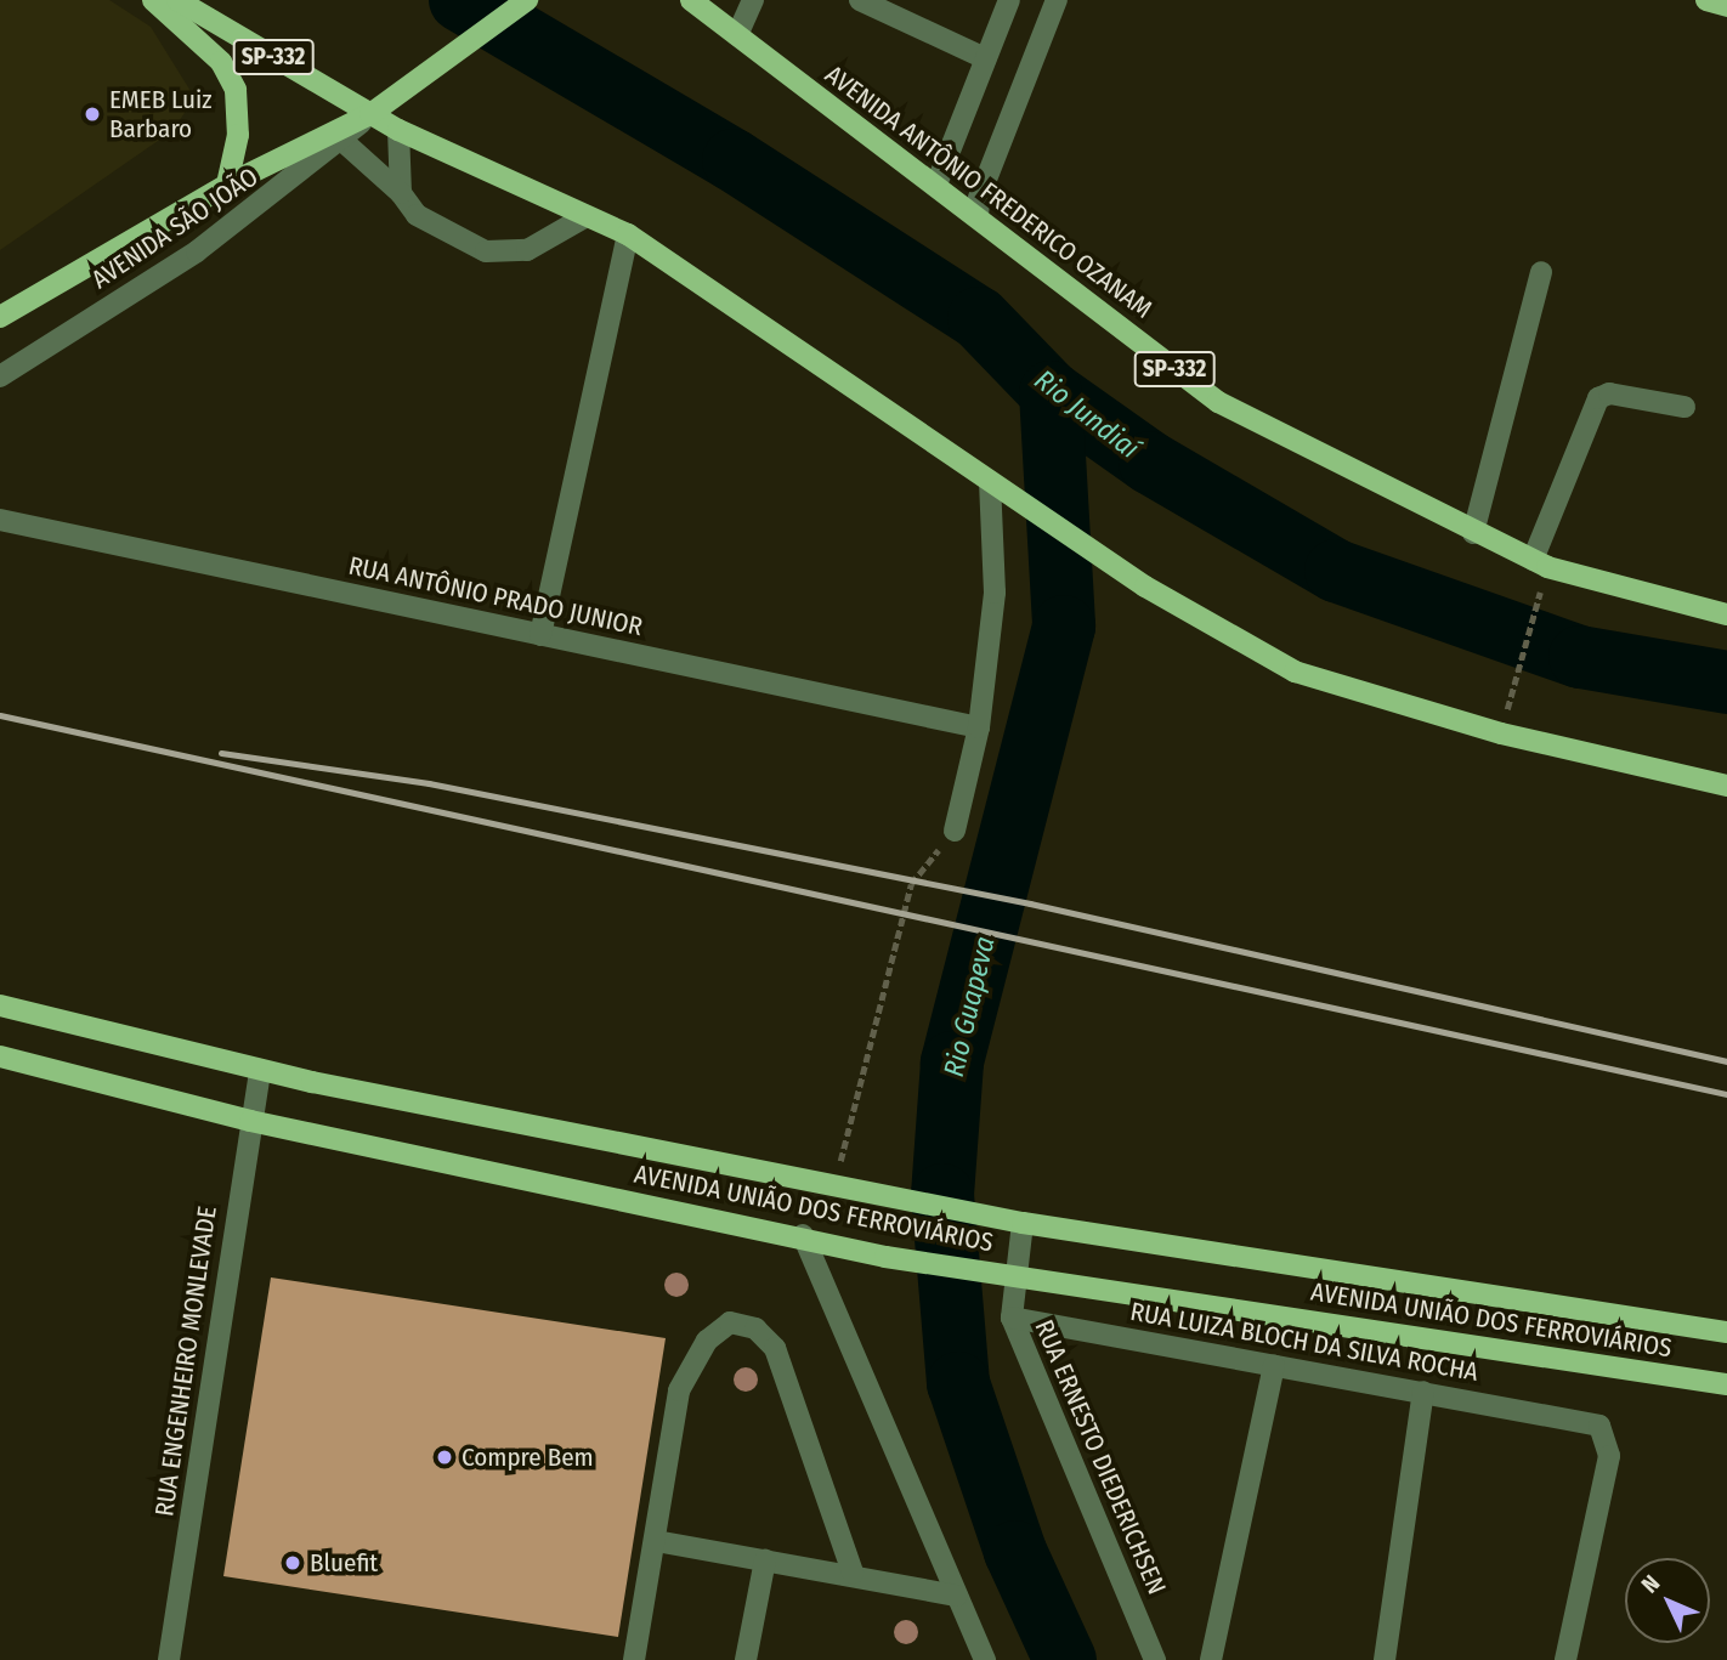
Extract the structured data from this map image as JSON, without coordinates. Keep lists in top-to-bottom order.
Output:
{
  "streets": {
    "main road": [
      "SP-332",
      "AVENIDA ANTÔNIO FREDERICO OZANAM",
      "AVENIDA SÃO JOÃO",
      "AVENIDA UNIÃO DOS FERROVIÁRIOS"
    ],
    "street": [
      "RUA ANTÔNIO PRADO JUNIOR",
      "RUA LUIZA BLOCH DA SILVA ROCHA",
      "RUA ENGENHEIRO MONLEVADE",
      "RUA ERNESTO DIEDERICHSEN"
    ]
  },
  "crossings": [
    ["SP-332", "AVENIDA SÃO JOÃO"],
    ["AVENIDA UNIÃO DOS FERROVIÁRIOS", "RUA ENGENHEIRO MONLEVADE"],
    ["AVENIDA UNIÃO DOS FERROVIÁRIOS", "RUA ERNESTO DIEDERICHSEN"],
    ["RUA LUIZA BLOCH DA SILVA ROCHA", "RUA ERNESTO DIEDERICHSEN"]
  ],
  "water": ["Rio Jundiaí", "Rio Guapeva"],
  "places": ["EMEB Luiz Barbaro", "Compre Bem", "Bluefit"],
  "north": "top left"
}
